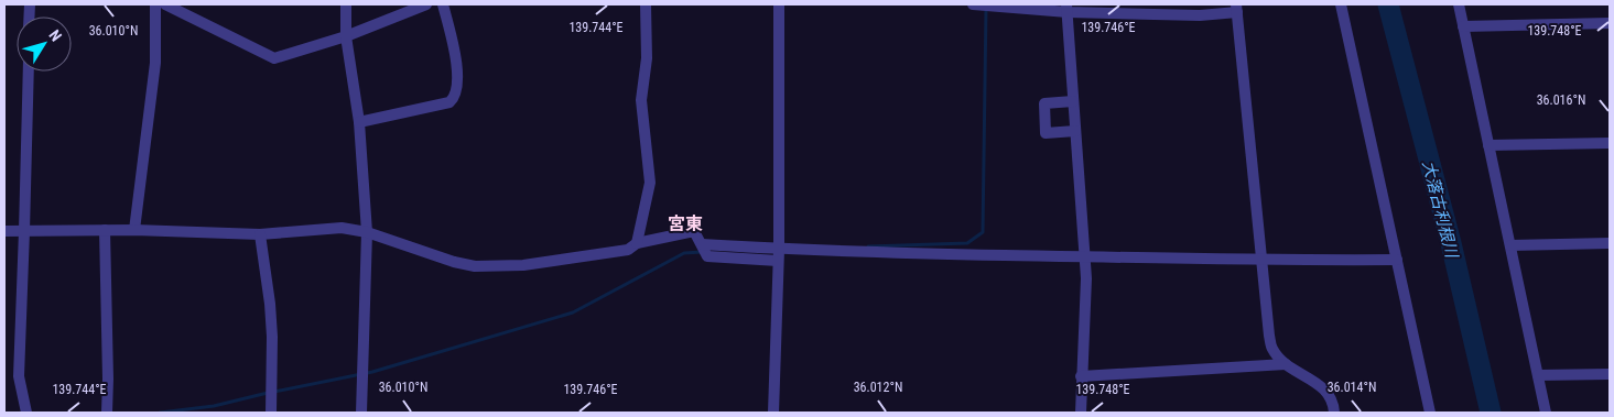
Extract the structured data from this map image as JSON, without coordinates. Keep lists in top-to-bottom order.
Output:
{
  "districts": ["宮東"],
  "water": ["大落古利根川"],
  "north": "top right",
  "coordinates": [
    "139.744°E",
    "139.746°E",
    "36.010°N",
    "139.748°E",
    "36.016°N",
    "36.012°N",
    "36.014°N"
  ]
}
